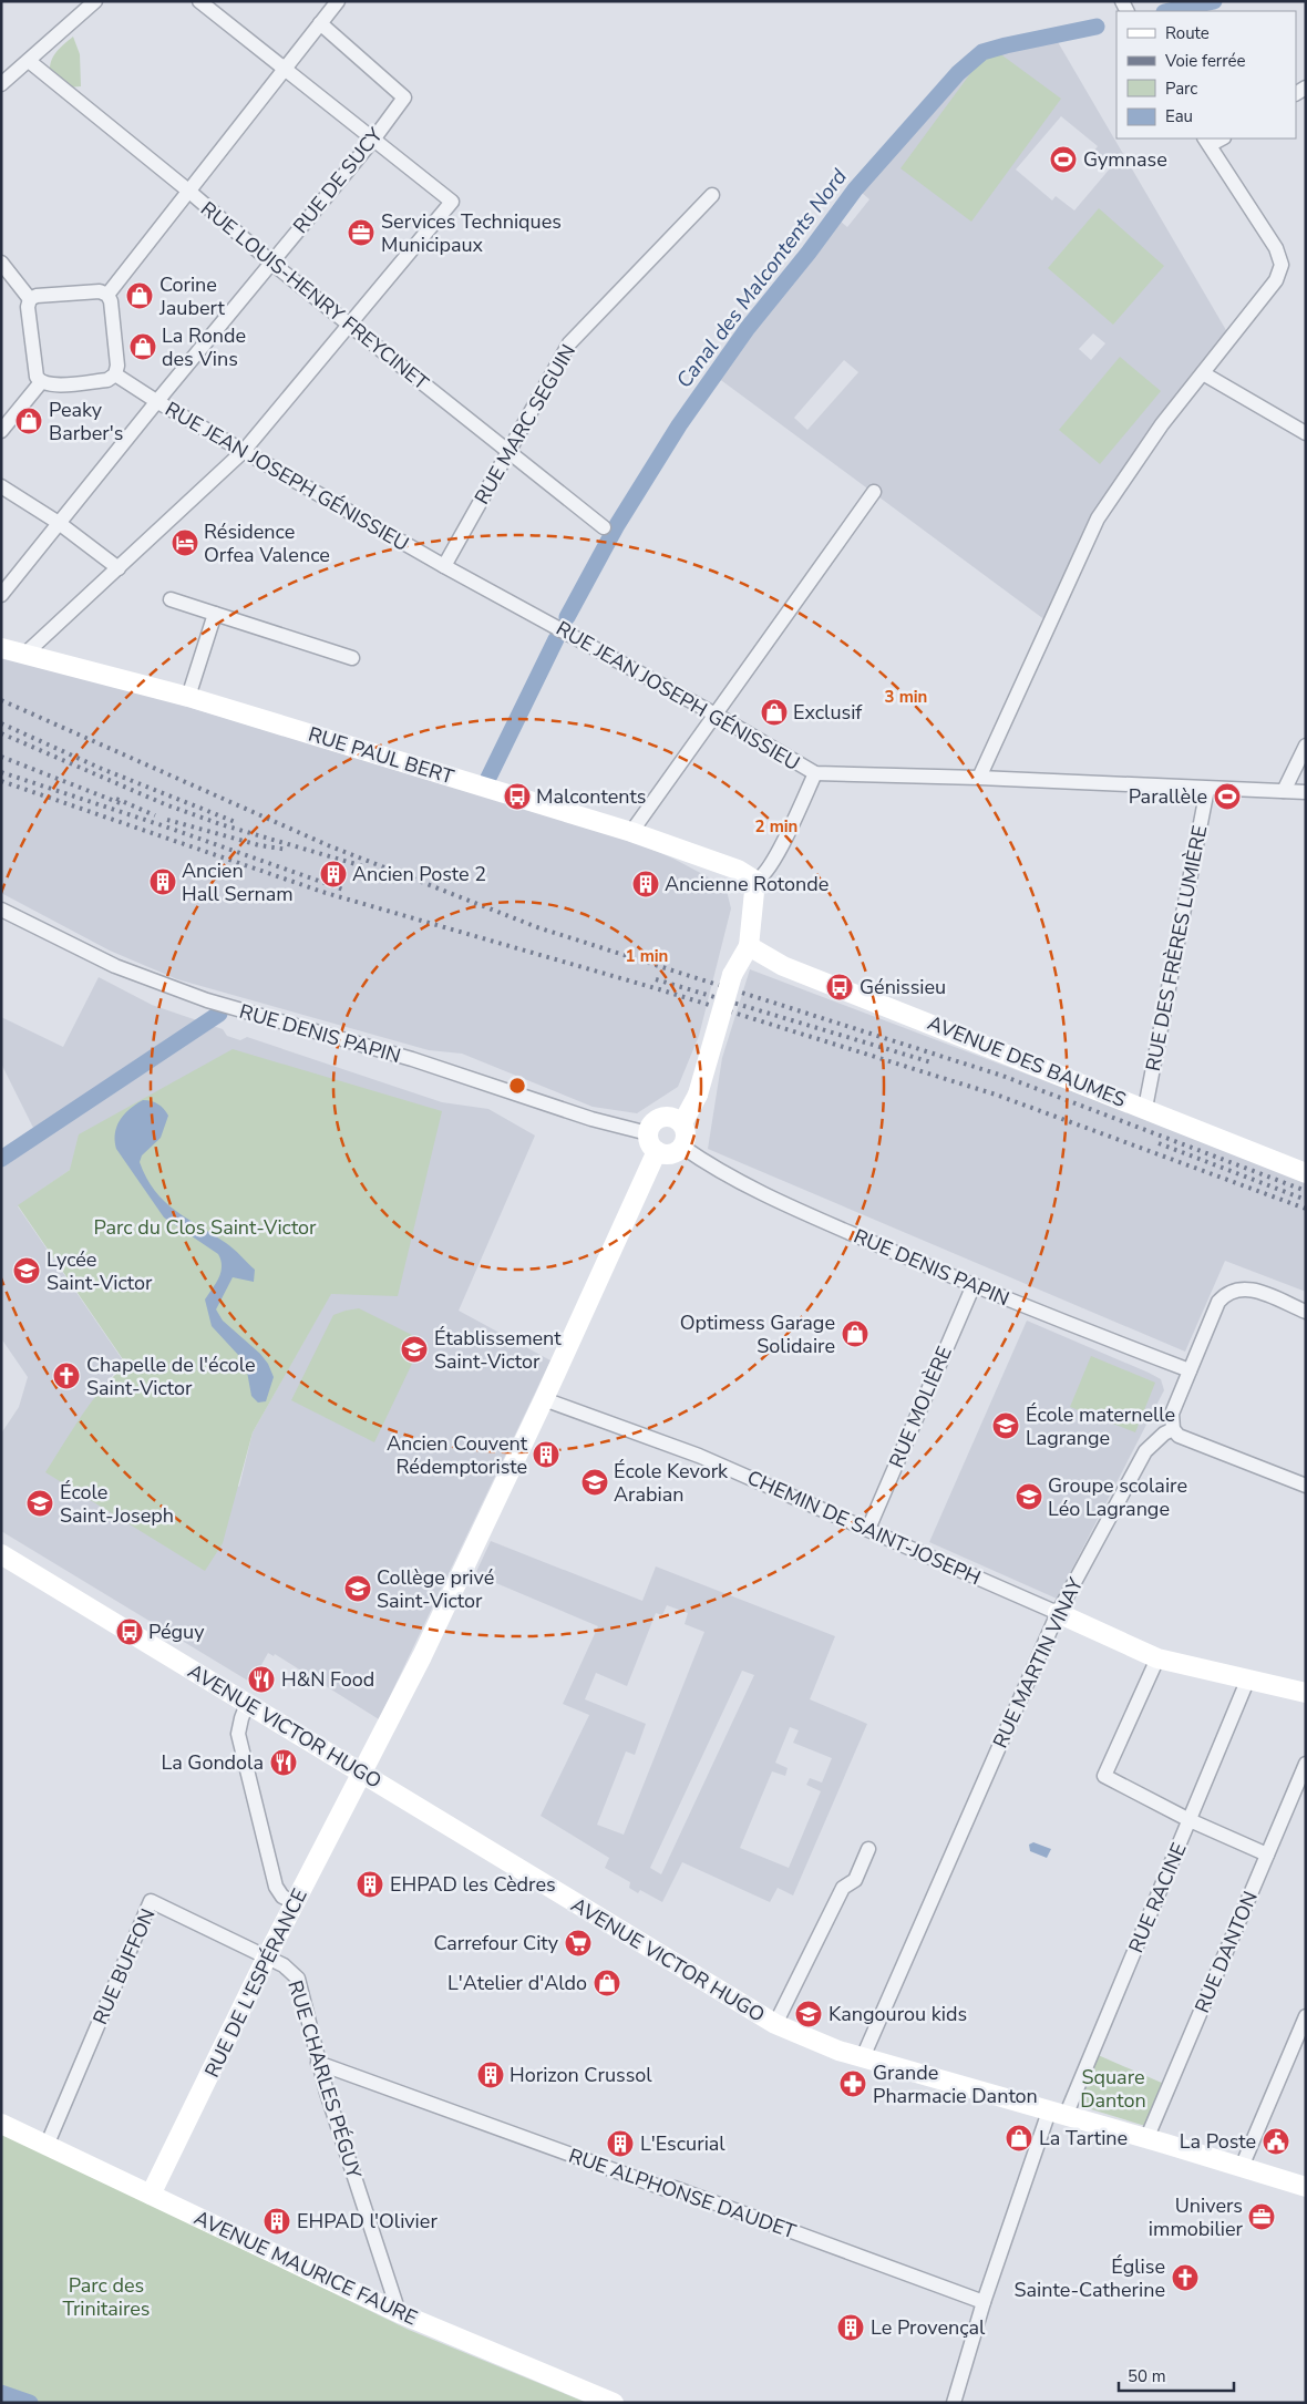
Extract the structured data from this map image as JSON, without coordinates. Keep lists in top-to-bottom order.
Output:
{
  "streets": {
    "street": [
      "RUE DE SUCY",
      "RUE LOUIS-HENRY FREYCINET",
      "RUE MARC SEGUIN",
      "RUE JEAN JOSEPH GÉNISSIEU",
      "RUE PAUL BERT",
      "RUE DES FRÈRES LUMIÈRE",
      "RUE DENIS PAPIN",
      "AVENUE DES BAUMES",
      "RUE MOLIÈRE",
      "CHEMIN DE SAINT-JOSEPH",
      "RUE MARTIN VINAY",
      "AVENUE VICTOR HUGO",
      "RUE RACINE",
      "RUE DANTON",
      "RUE BUFFON",
      "RUE DE L'ESPÉRANCE",
      "RUE CHARLES PÉGUY",
      "RUE ALPHONSE DAUDET",
      "AVENUE MAURICE FAURE"
    ]
  },
  "crossings": [
    ["RUE DE SUCY", "RUE LOUIS-HENRY FREYCINET"],
    ["RUE DE SUCY", "RUE JEAN JOSEPH GÉNISSIEU"],
    ["RUE LOUIS-HENRY FREYCINET", "RUE MARC SEGUIN"],
    ["RUE MARC SEGUIN", "RUE JEAN JOSEPH GÉNISSIEU"],
    ["RUE JEAN JOSEPH GÉNISSIEU", "RUE DES FRÈRES LUMIÈRE"],
    ["RUE DES FRÈRES LUMIÈRE", "AVENUE DES BAUMES"],
    ["RUE DENIS PAPIN", "RUE MOLIÈRE"],
    ["RUE DENIS PAPIN", "RUE DE L'ESPÉRANCE"],
    ["RUE MOLIÈRE", "CHEMIN DE SAINT-JOSEPH"],
    ["CHEMIN DE SAINT-JOSEPH", "RUE MARTIN VINAY"],
    ["CHEMIN DE SAINT-JOSEPH", "RUE DE L'ESPÉRANCE"],
    ["RUE MARTIN VINAY", "AVENUE VICTOR HUGO"],
    ["AVENUE VICTOR HUGO", "RUE RACINE"],
    ["AVENUE VICTOR HUGO", "RUE DANTON"],
    ["AVENUE VICTOR HUGO", "RUE DE L'ESPÉRANCE"],
    ["RUE RACINE", "RUE ALPHONSE DAUDET"],
    ["RUE BUFFON", "RUE DE L'ESPÉRANCE"],
    ["RUE BUFFON", "RUE CHARLES PÉGUY"],
    ["RUE BUFFON", "AVENUE MAURICE FAURE"],
    ["RUE DE L'ESPÉRANCE", "RUE CHARLES PÉGUY"],
    ["RUE DE L'ESPÉRANCE", "AVENUE MAURICE FAURE"],
    ["RUE CHARLES PÉGUY", "RUE ALPHONSE DAUDET"],
    ["RUE CHARLES PÉGUY", "AVENUE MAURICE FAURE"]
  ],
  "water": ["Canal des Malcontents Nord"],
  "parks": ["Parc du Clos Saint-Victor", "Square Danton", "Parc des Trinitaires"],
  "places": {
    "sports": ["Gymnase", "Parallèle"],
    "office": ["Services Techniques Municipaux", "Univers immobilier"],
    "shop": [
      "Corine Jaubert",
      "La Ronde des Vins",
      "Peaky Barber's",
      "Exclusif",
      "Optimess Garage Solidaire",
      "L'Atelier d'Aldo",
      "La Tartine"
    ],
    "hotel": ["Résidence Orfea Valence"],
    "bus stop": ["Malcontents", "Génissieu", "Péguy"],
    "building": [
      "Ancien Poste 2",
      "Ancien Hall Sernam",
      "Ancienne Rotonde",
      "Ancien Couvent Rédemptoriste",
      "EHPAD les Cèdres",
      "Horizon Crussol",
      "L'Escurial",
      "EHPAD l'Olivier",
      "Le Provençal"
    ],
    "school or university": [
      "Lycée Saint-Victor",
      "Établissement Saint-Victor",
      "École maternelle Lagrange",
      "École Kevork Arabian",
      "Groupe scolaire Léo Lagrange",
      "École Saint-Joseph",
      "Collège privé Saint-Victor",
      "Kangourou kids"
    ],
    "church": ["Chapelle de l'école Saint-Victor", "Église Sainte-Catherine"],
    "restaurant": ["H&N Food", "La Gondola"],
    "supermarket": ["Carrefour City"],
    "pharmacy": ["Grande Pharmacie Danton"],
    "public building": ["La Poste"]
  },
  "legend": [
    "Route",
    "Voie ferrée",
    "Parc",
    "Eau"
  ],
  "scale_bar": "50 m",
  "rings": ["3 min", "2 min", "1 min"]
}
